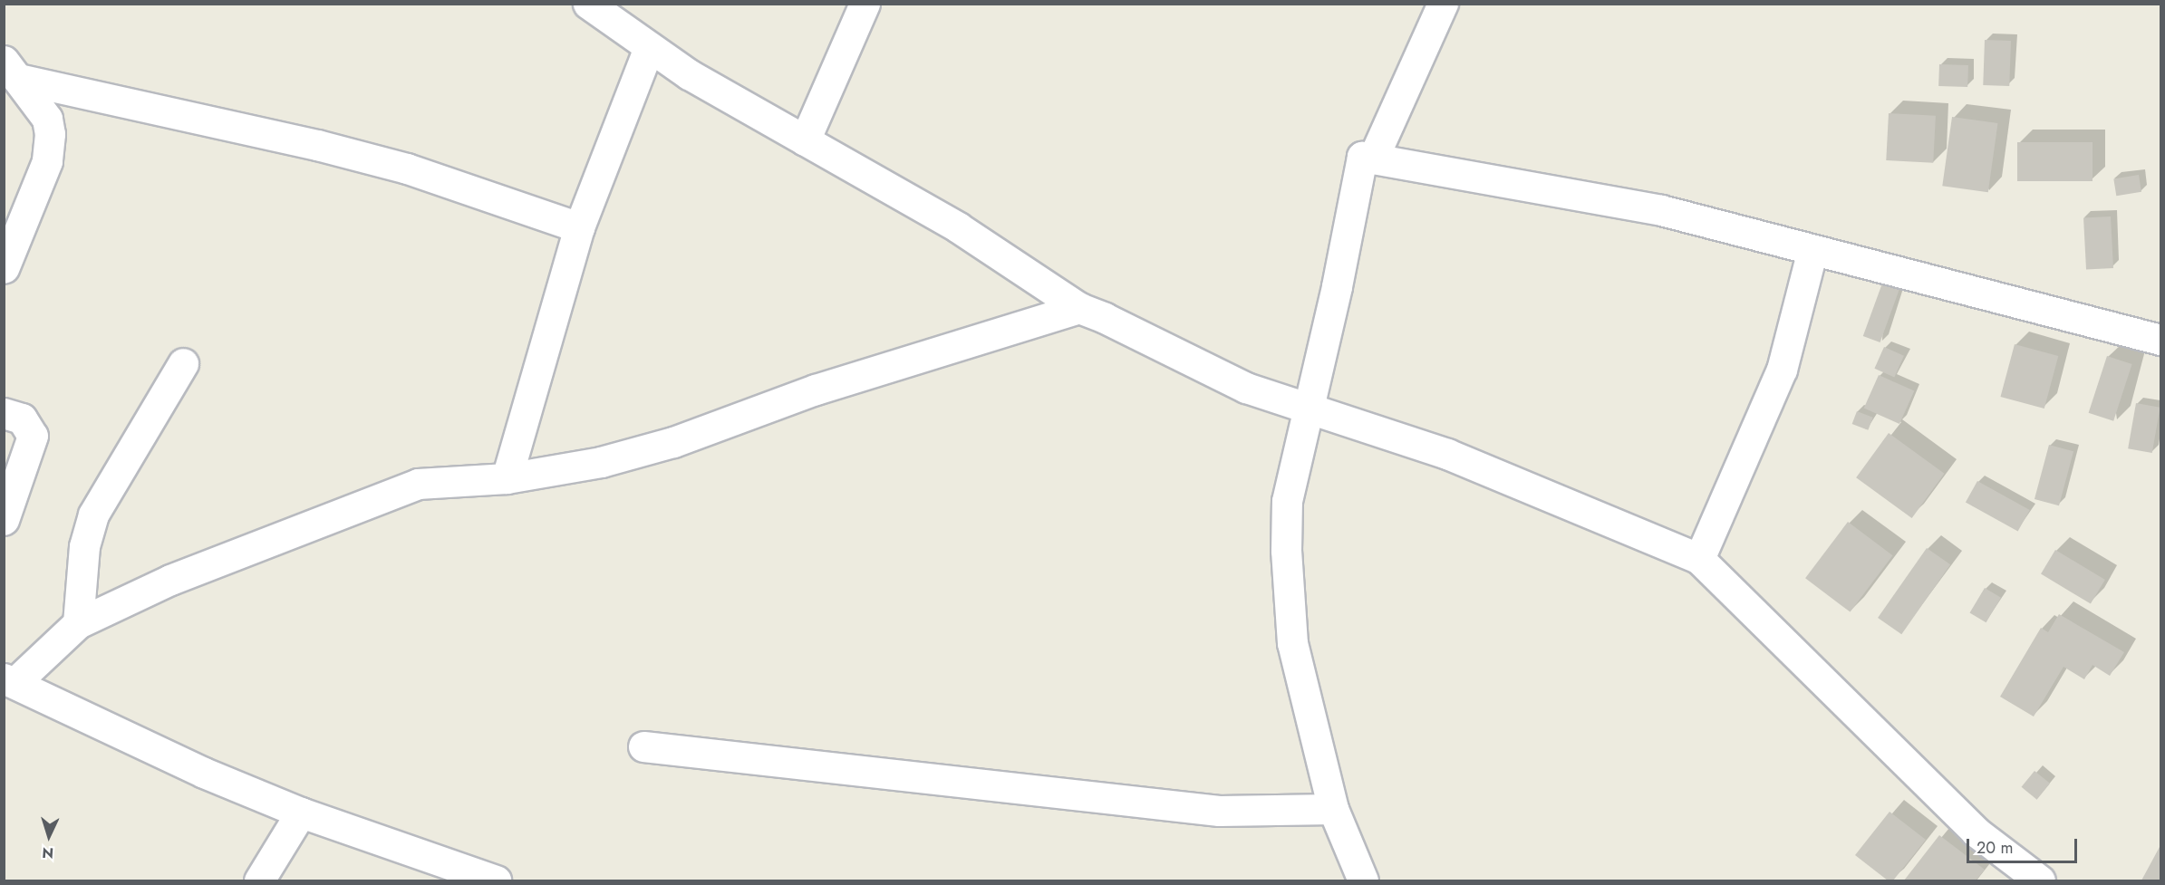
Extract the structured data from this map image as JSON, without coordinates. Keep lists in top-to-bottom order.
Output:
{
  "scale_bar": "20 m",
  "north": "bottom"
}
